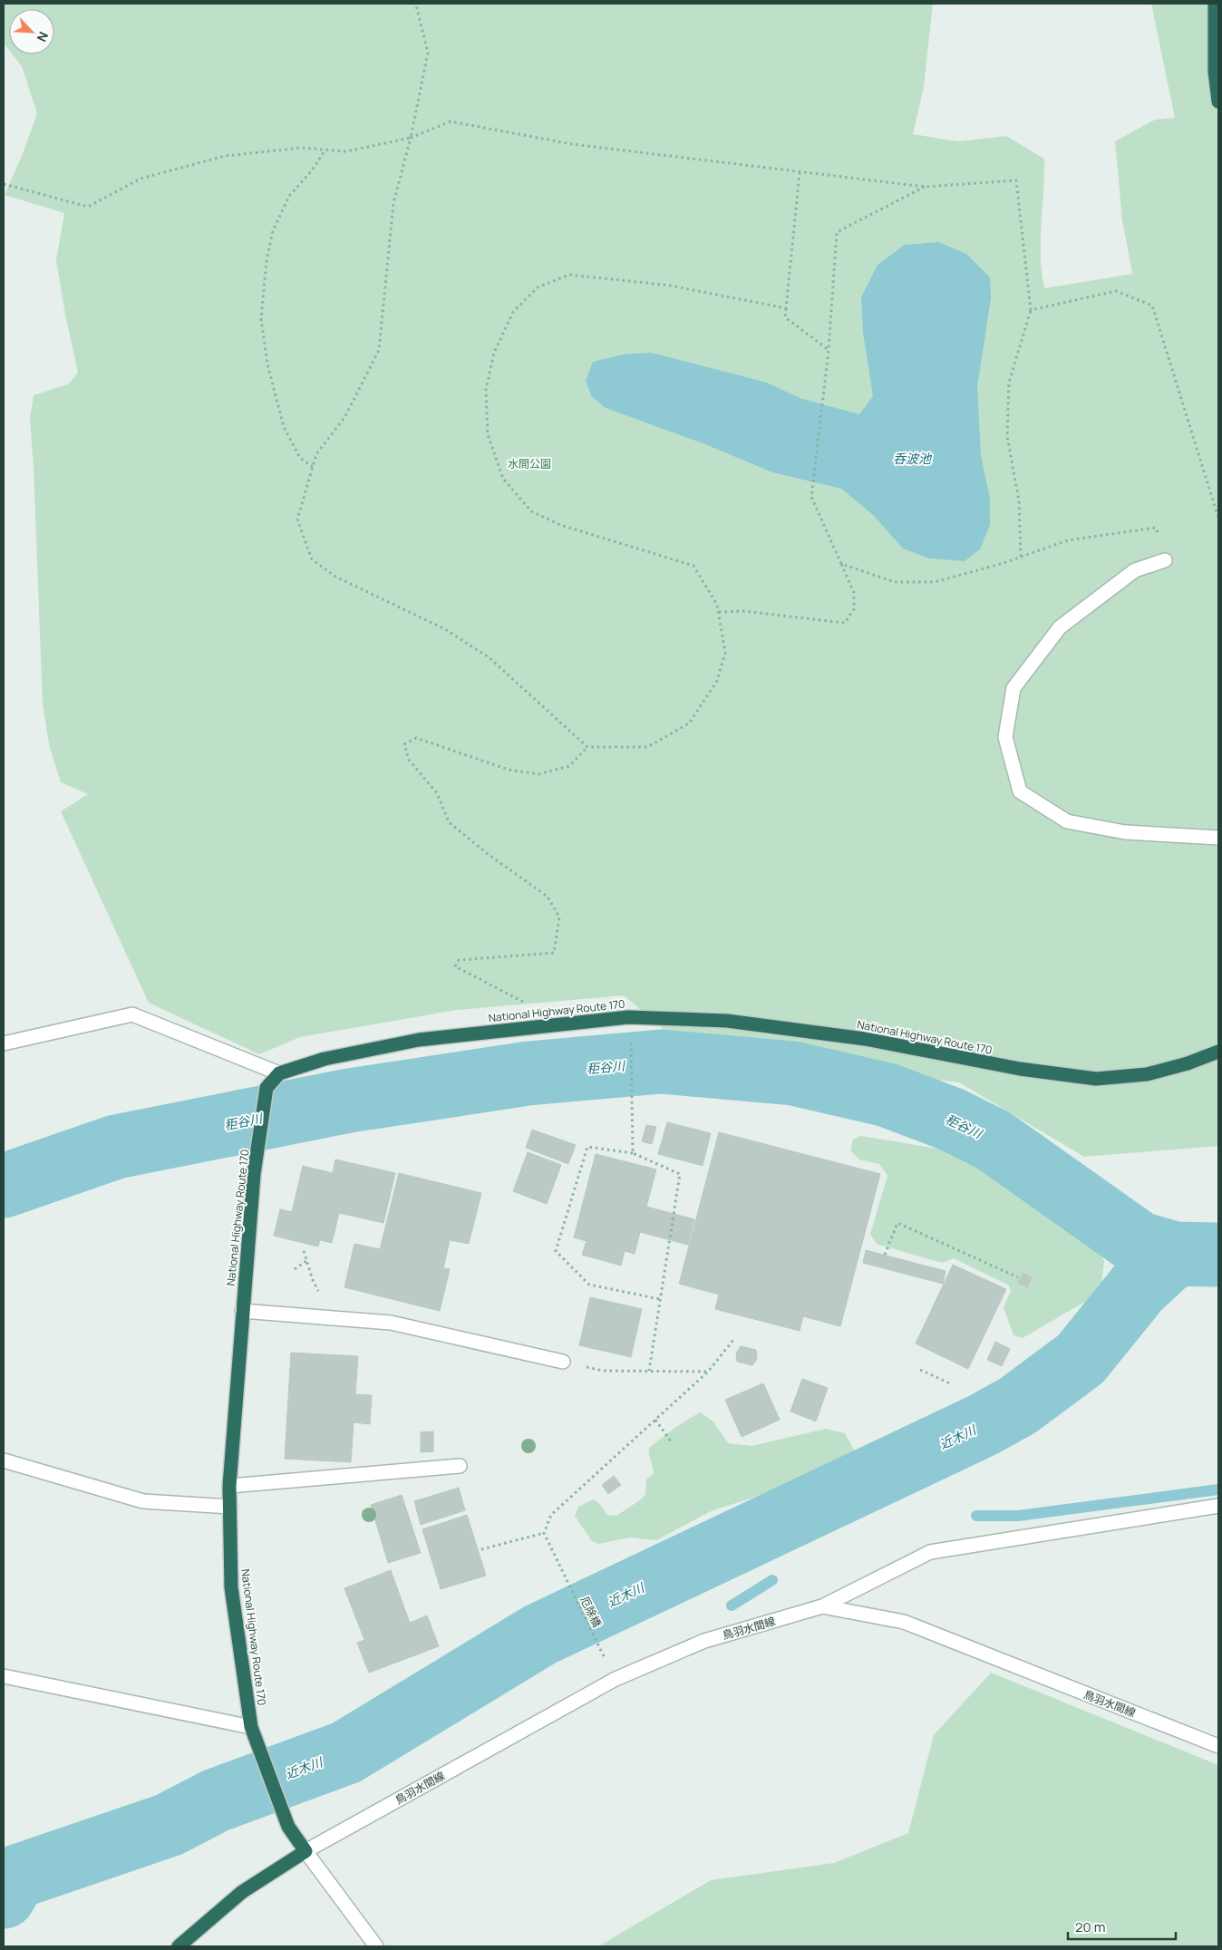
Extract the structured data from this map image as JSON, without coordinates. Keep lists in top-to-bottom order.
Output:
{
  "streets": {
    "highway": ["National Highway Route 170"],
    "street": ["鳥羽水間線"],
    "path": ["厄除橋"]
  },
  "crossings": [
    ["National Highway Route 170", "鳥羽水間線"]
  ],
  "water": ["呑波池", "秬谷川", "近木川"],
  "parks": ["水間公園"],
  "scale_bar": "20 m",
  "north": "bottom right"
}
